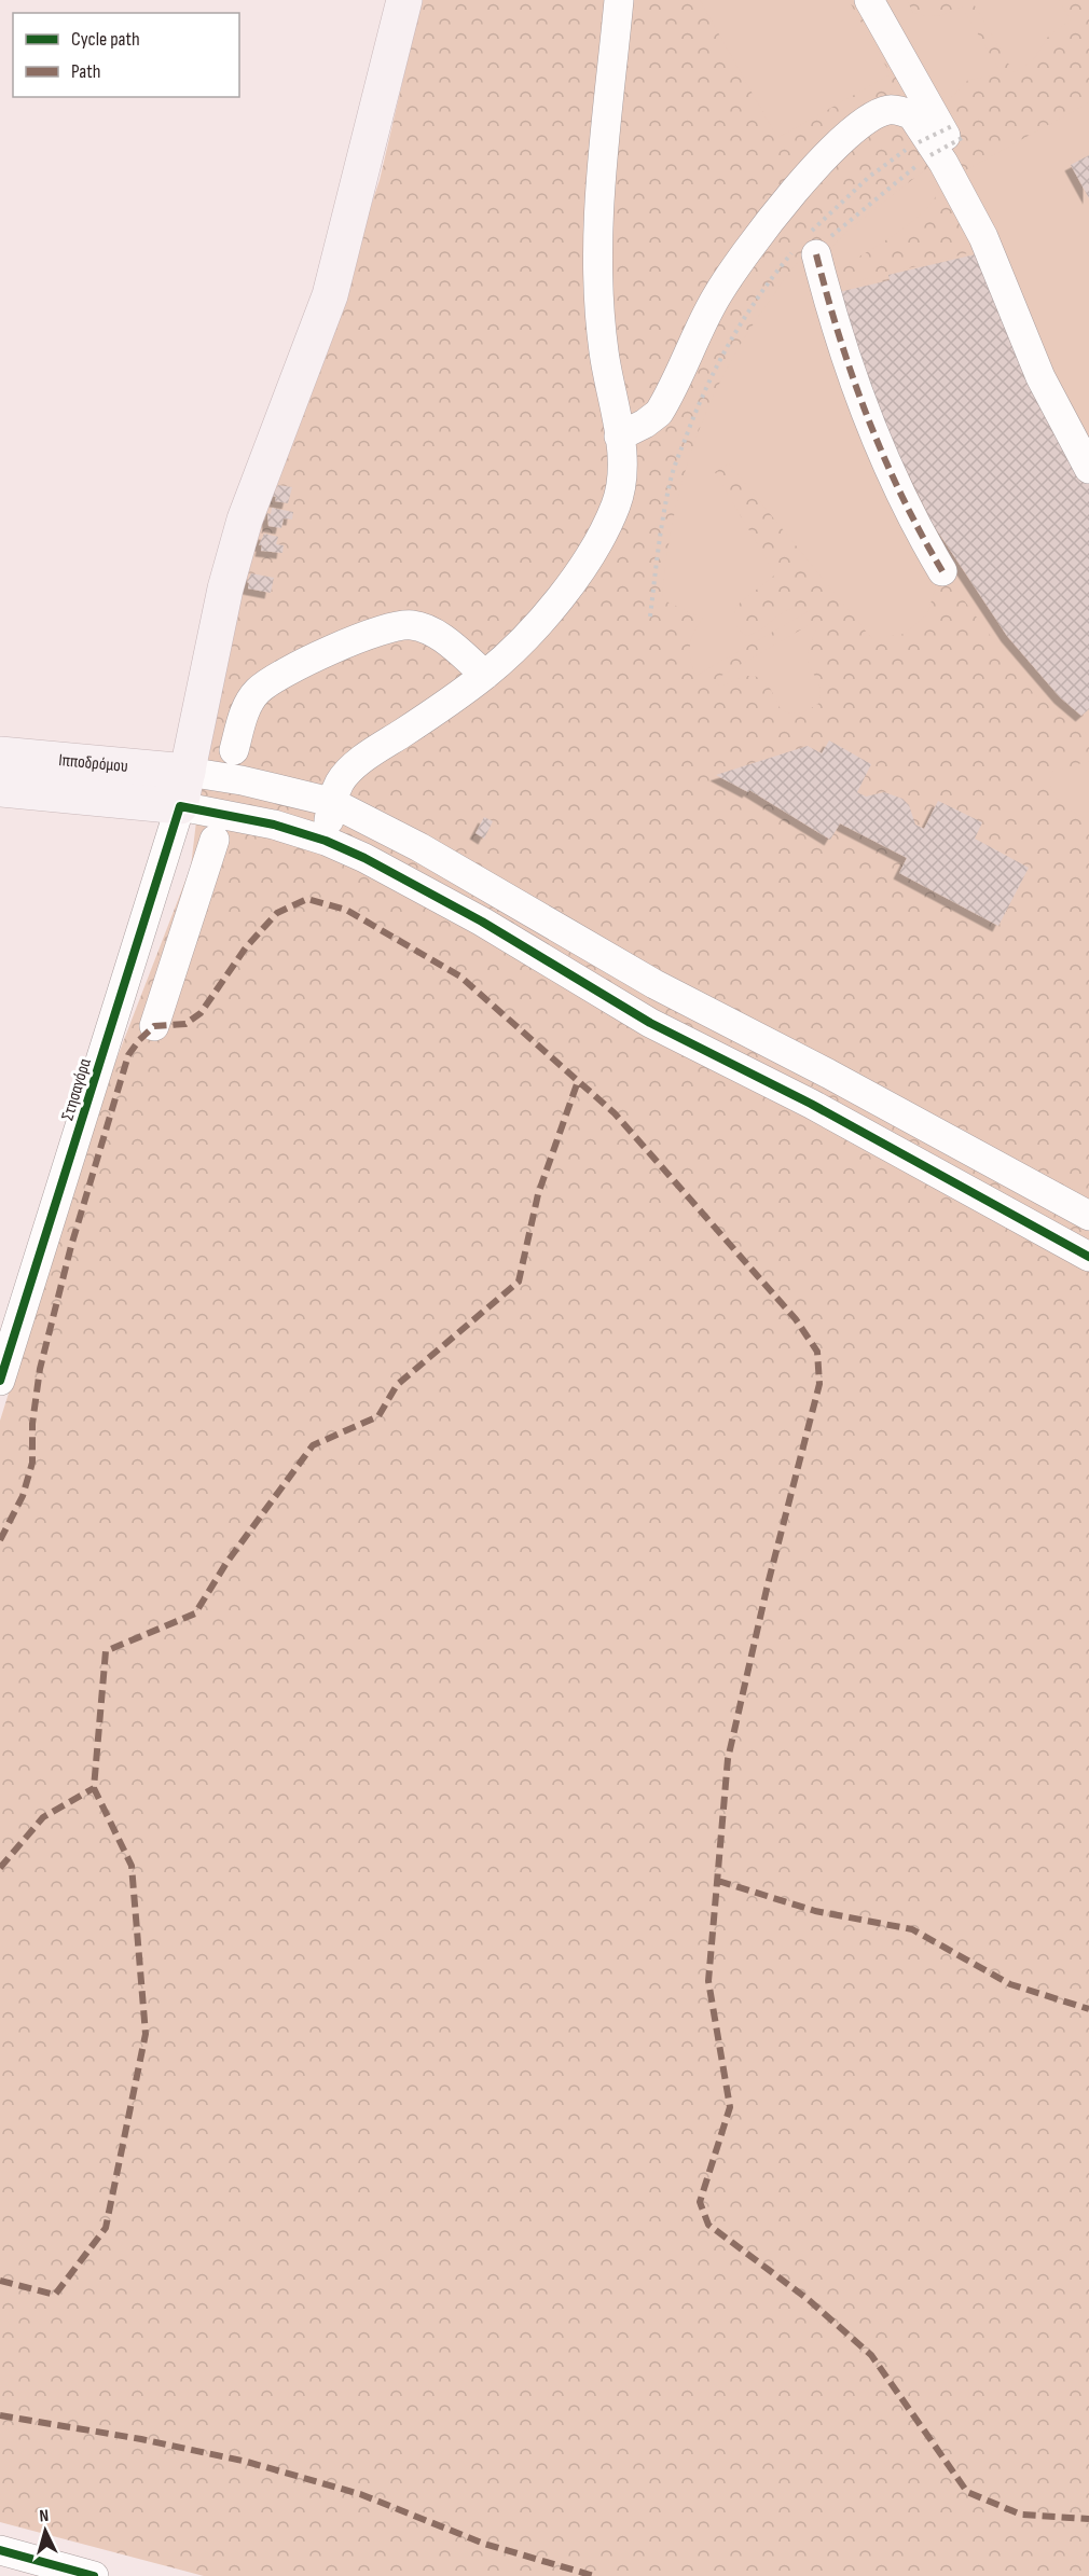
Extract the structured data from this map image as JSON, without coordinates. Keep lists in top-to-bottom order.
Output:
{
  "streets": {
    "main road": ["Ιπποδρόμου"],
    "street": ["Στησαγόρα"]
  },
  "crossings": [
    ["Ιπποδρόμου", "Στησαγόρα"]
  ],
  "legend": ["Cycle path", "Path"],
  "north": "top"
}
